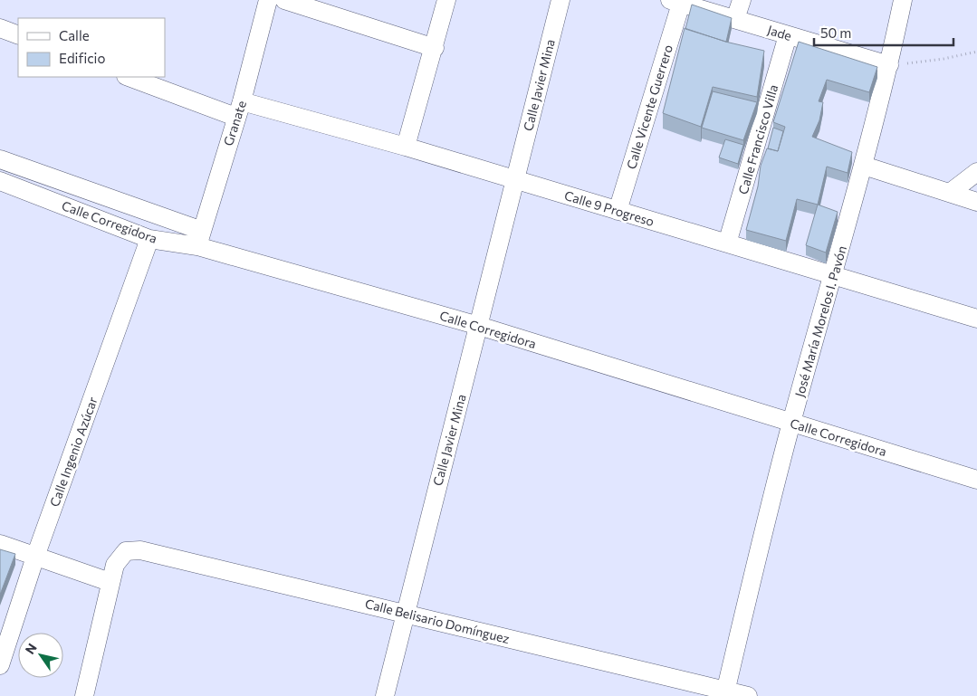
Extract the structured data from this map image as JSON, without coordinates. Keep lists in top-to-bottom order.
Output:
{
  "streets": {
    "street": [
      "Jade",
      "Calle Javier Mina",
      "Calle Vicente Guerrero",
      "Granate",
      "Calle Francisco Villa",
      "Calle 9 Progreso",
      "Calle Corregidora",
      "José María Morelos I. Pavón",
      "Calle Ingenio Azúcar",
      "Calle Belisario Domínguez"
    ]
  },
  "crossings": [
    ["Jade", "Calle Vicente Guerrero"],
    ["Jade", "Calle Francisco Villa"],
    ["Jade", "José María Morelos I. Pavón"],
    ["Calle Javier Mina", "Calle 9 Progreso"],
    ["Calle Javier Mina", "Calle Corregidora"],
    ["Calle Javier Mina", "Calle Belisario Domínguez"],
    ["Calle Vicente Guerrero", "Calle 9 Progreso"],
    ["Granate", "Calle 9 Progreso"],
    ["Granate", "Calle Corregidora"],
    ["Calle Francisco Villa", "Calle 9 Progreso"],
    ["Calle 9 Progreso", "José María Morelos I. Pavón"],
    ["Calle Corregidora", "José María Morelos I. Pavón"],
    ["Calle Corregidora", "Calle Ingenio Azúcar"],
    ["José María Morelos I. Pavón", "Calle Belisario Domínguez"]
  ],
  "legend": ["Calle", "Edificio"],
  "scale_bar": "50 m",
  "north": "top left"
}
